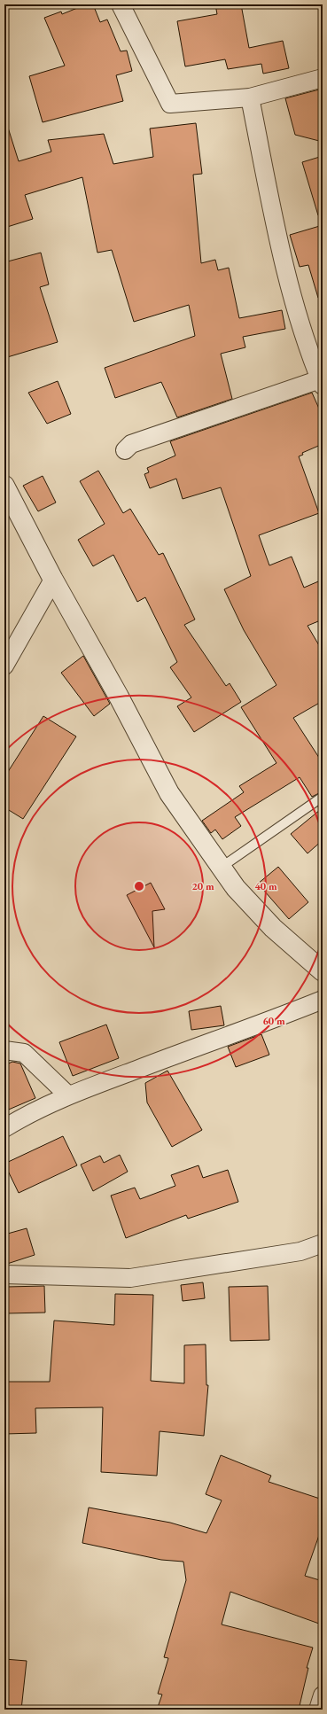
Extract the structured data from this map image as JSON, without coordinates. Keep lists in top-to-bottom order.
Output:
{
  "rings": ["20 m", "40 m", "60 m"]
}
